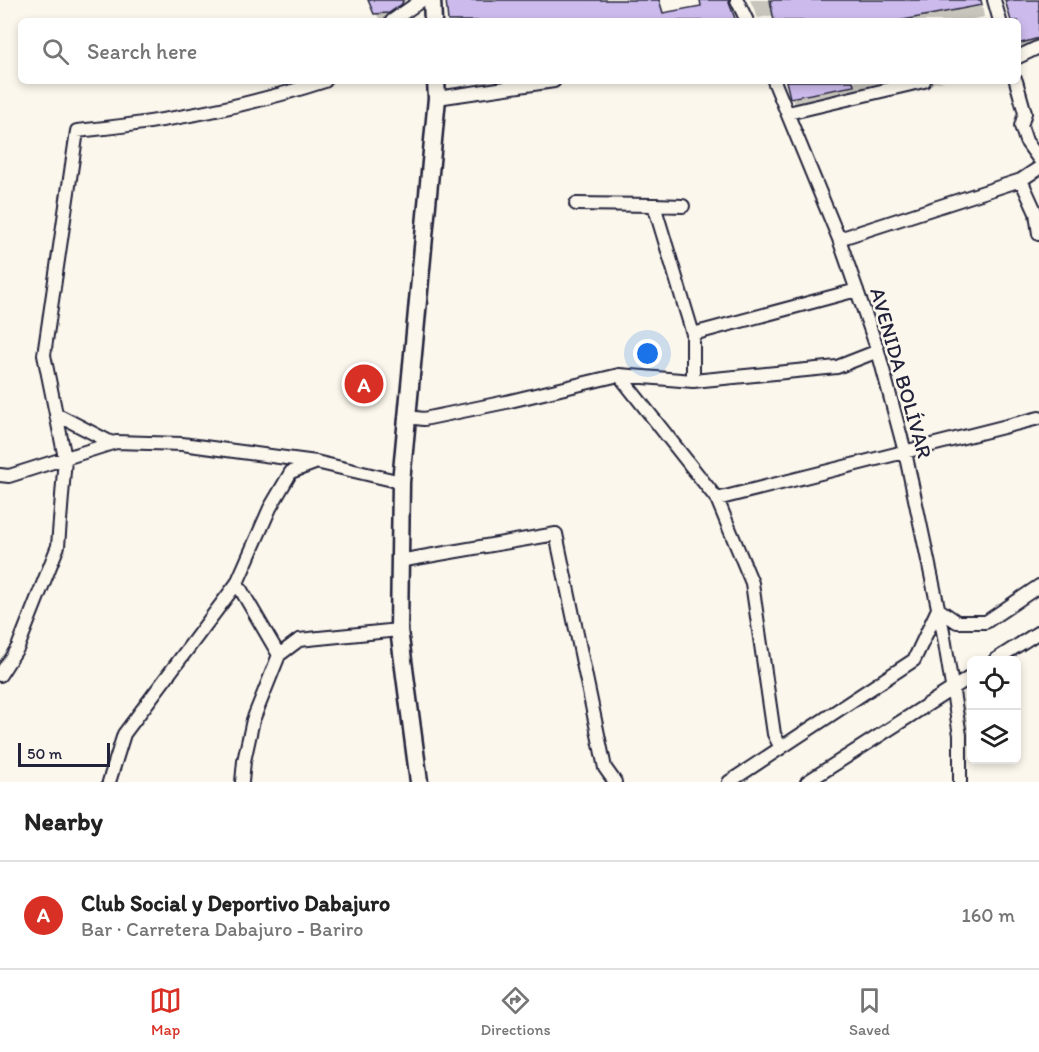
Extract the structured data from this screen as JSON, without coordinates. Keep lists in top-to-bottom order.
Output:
{
  "streets": {
    "street": ["AVENIDA BOLÍVAR"]
  },
  "scale_bar": "50 m",
  "page": {
    "search": "Search here",
    "pins": "A",
    "scale": "50 m",
    "heading": "Nearby",
    "list": [
      {
        "mark": "A",
        "name": "Club Social y Deportivo Dabajuro",
        "note": "Bar · Carretera Dabajuro - Bariro",
        "value": "160 m"
      }
    ],
    "nav": ["Map", "Directions", "Saved"]
  }
}
